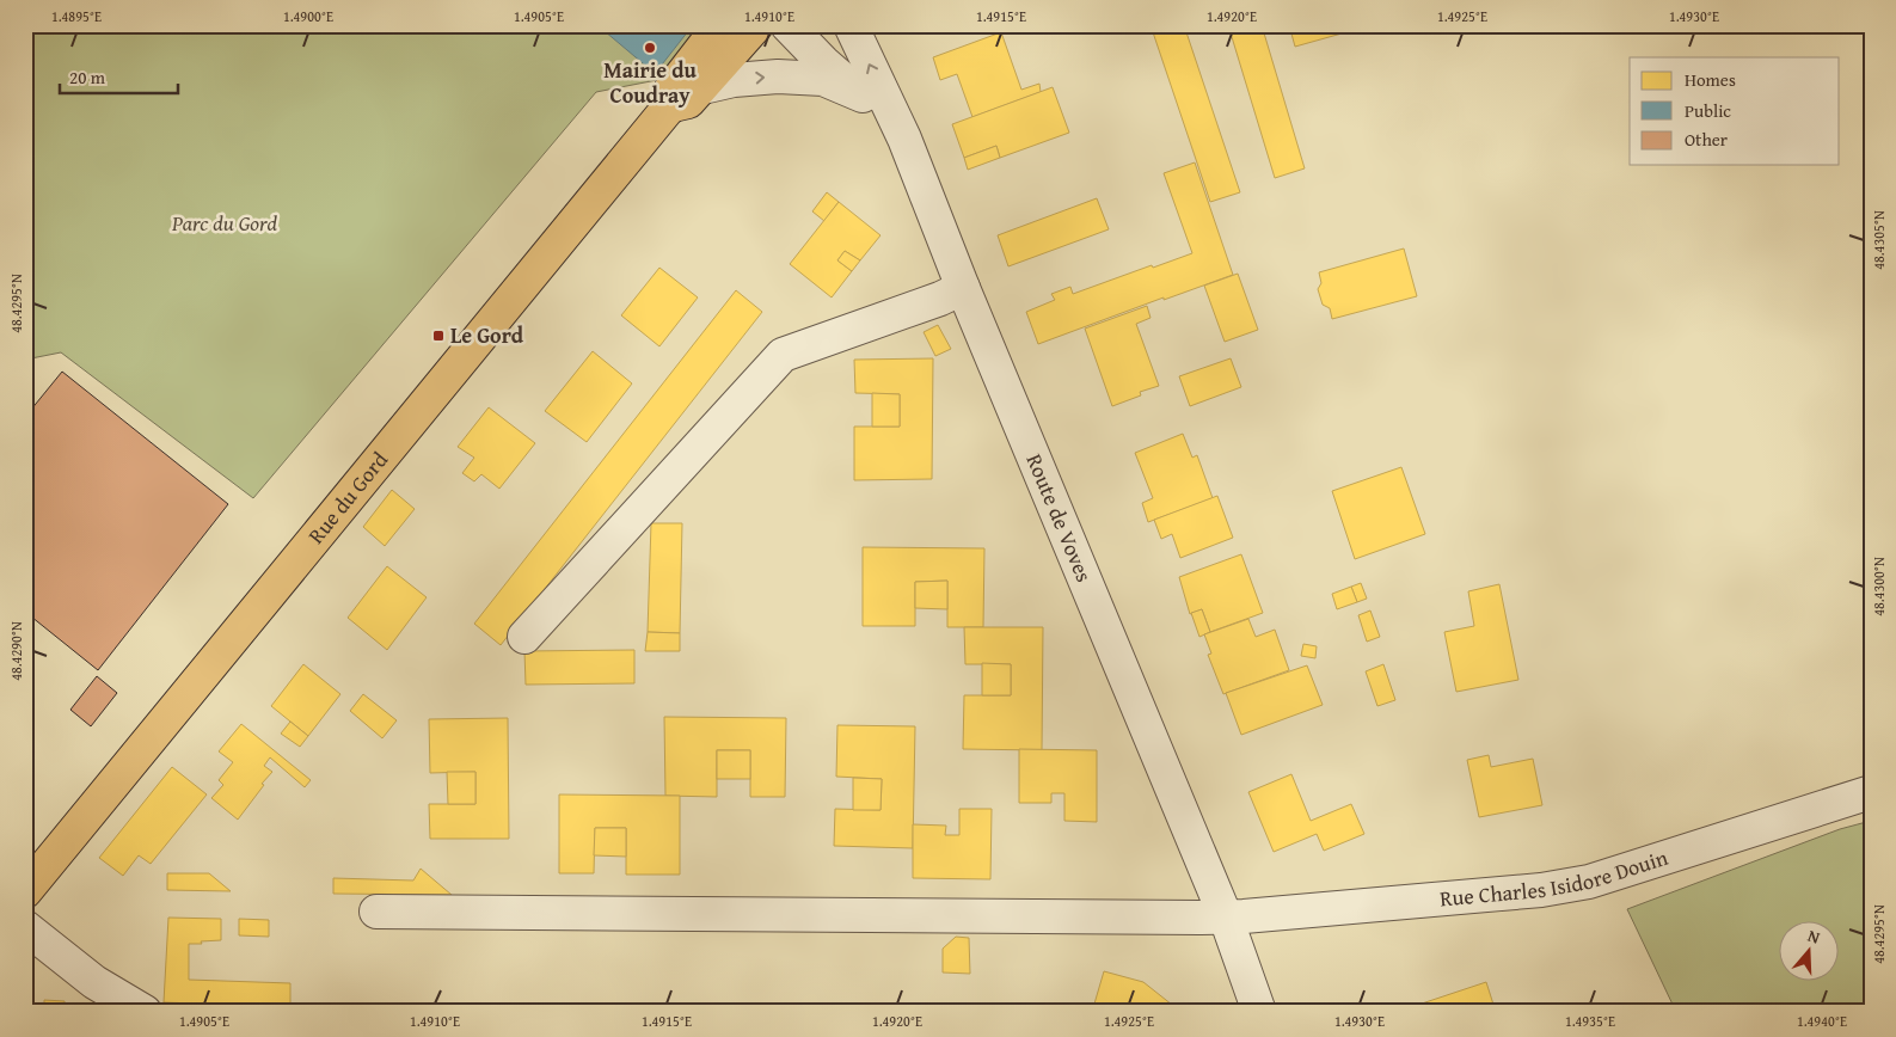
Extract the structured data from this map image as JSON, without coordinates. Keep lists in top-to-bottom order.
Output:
{
  "streets": {
    "main road": ["Rue du Gord"],
    "street": ["Route de Voves", "Rue Charles Isidore Douin"]
  },
  "crossings": [
    ["Route de Voves", "Rue Charles Isidore Douin"]
  ],
  "parks": ["Parc du Gord"],
  "places": {
    "other": ["Mairie du Coudray"],
    "transit": ["Le Gord"]
  },
  "legend": ["Homes", "Public", "Other"],
  "scale_bar": "20 m",
  "north": "top",
  "coordinates": [
    "1.4895°E",
    "1.4900°E",
    "1.4905°E",
    "1.4910°E",
    "1.4915°E",
    "1.4920°E",
    "1.4925°E",
    "1.4930°E",
    "48.4305°N",
    "48.4295°N",
    "48.4300°N",
    "48.4290°N",
    "1.4935°E",
    "1.4940°E"
  ]
}
